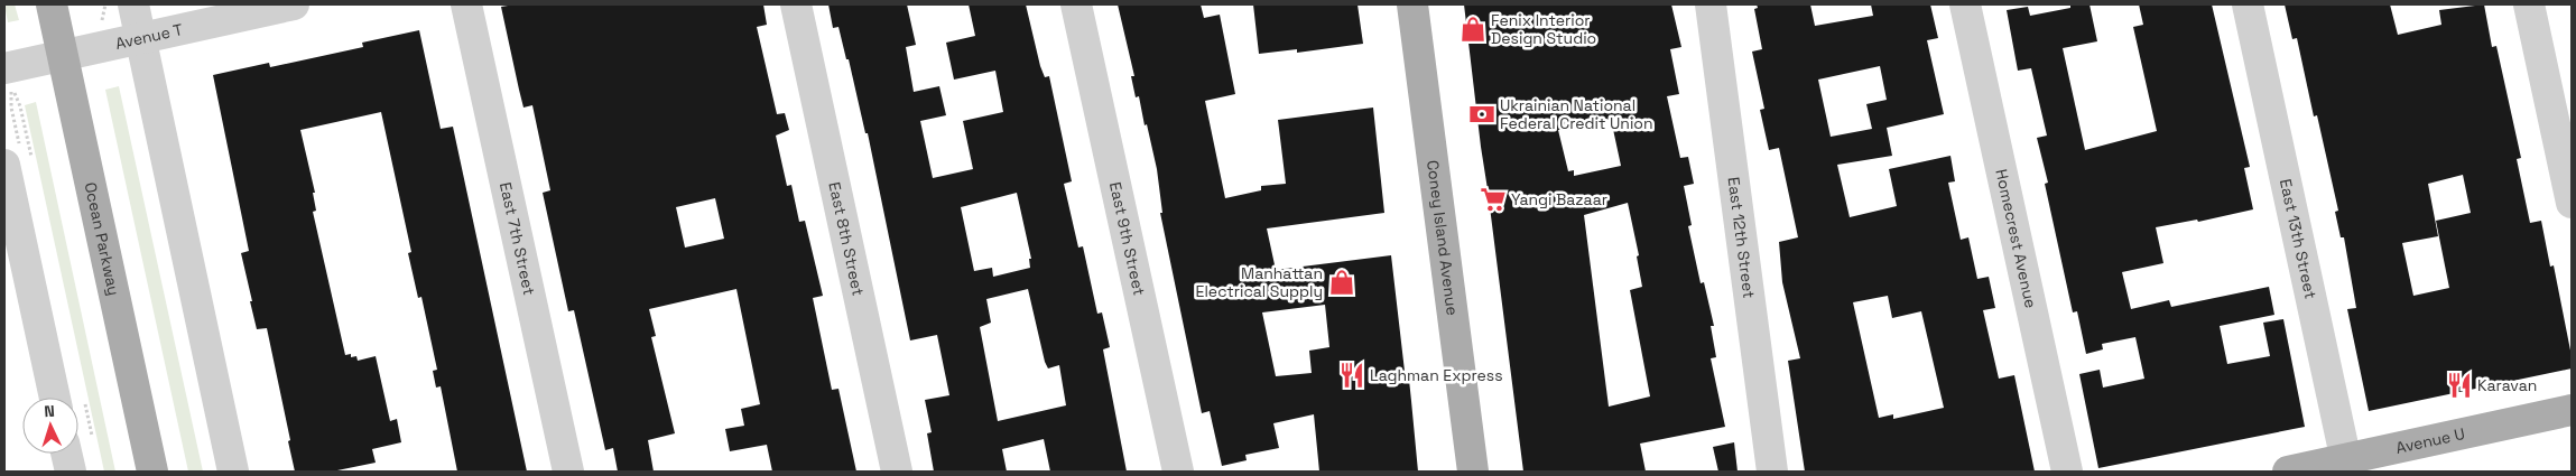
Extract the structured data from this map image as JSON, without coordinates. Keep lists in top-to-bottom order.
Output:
{
  "streets": {
    "main road": ["Ocean Parkway", "Coney Island Avenue", "Avenue U"],
    "street": [
      "Avenue T",
      "East 7th Street",
      "East 8th Street",
      "East 9th Street",
      "East 12th Street",
      "Homecrest Avenue",
      "East 13th Street"
    ]
  },
  "crossings": [
    ["Avenue T", "Ocean Parkway"],
    ["East 13th Street", "Avenue U"]
  ],
  "places": {
    "shop": ["Fenix Interior Design Studio", "Manhattan Electrical Supply"],
    "bank": ["Ukrainian National Federal Credit Union"],
    "supermarket": ["Yangi Bazaar"],
    "restaurant": ["Laghman Express", "Karavan"]
  },
  "north": "top"
}
